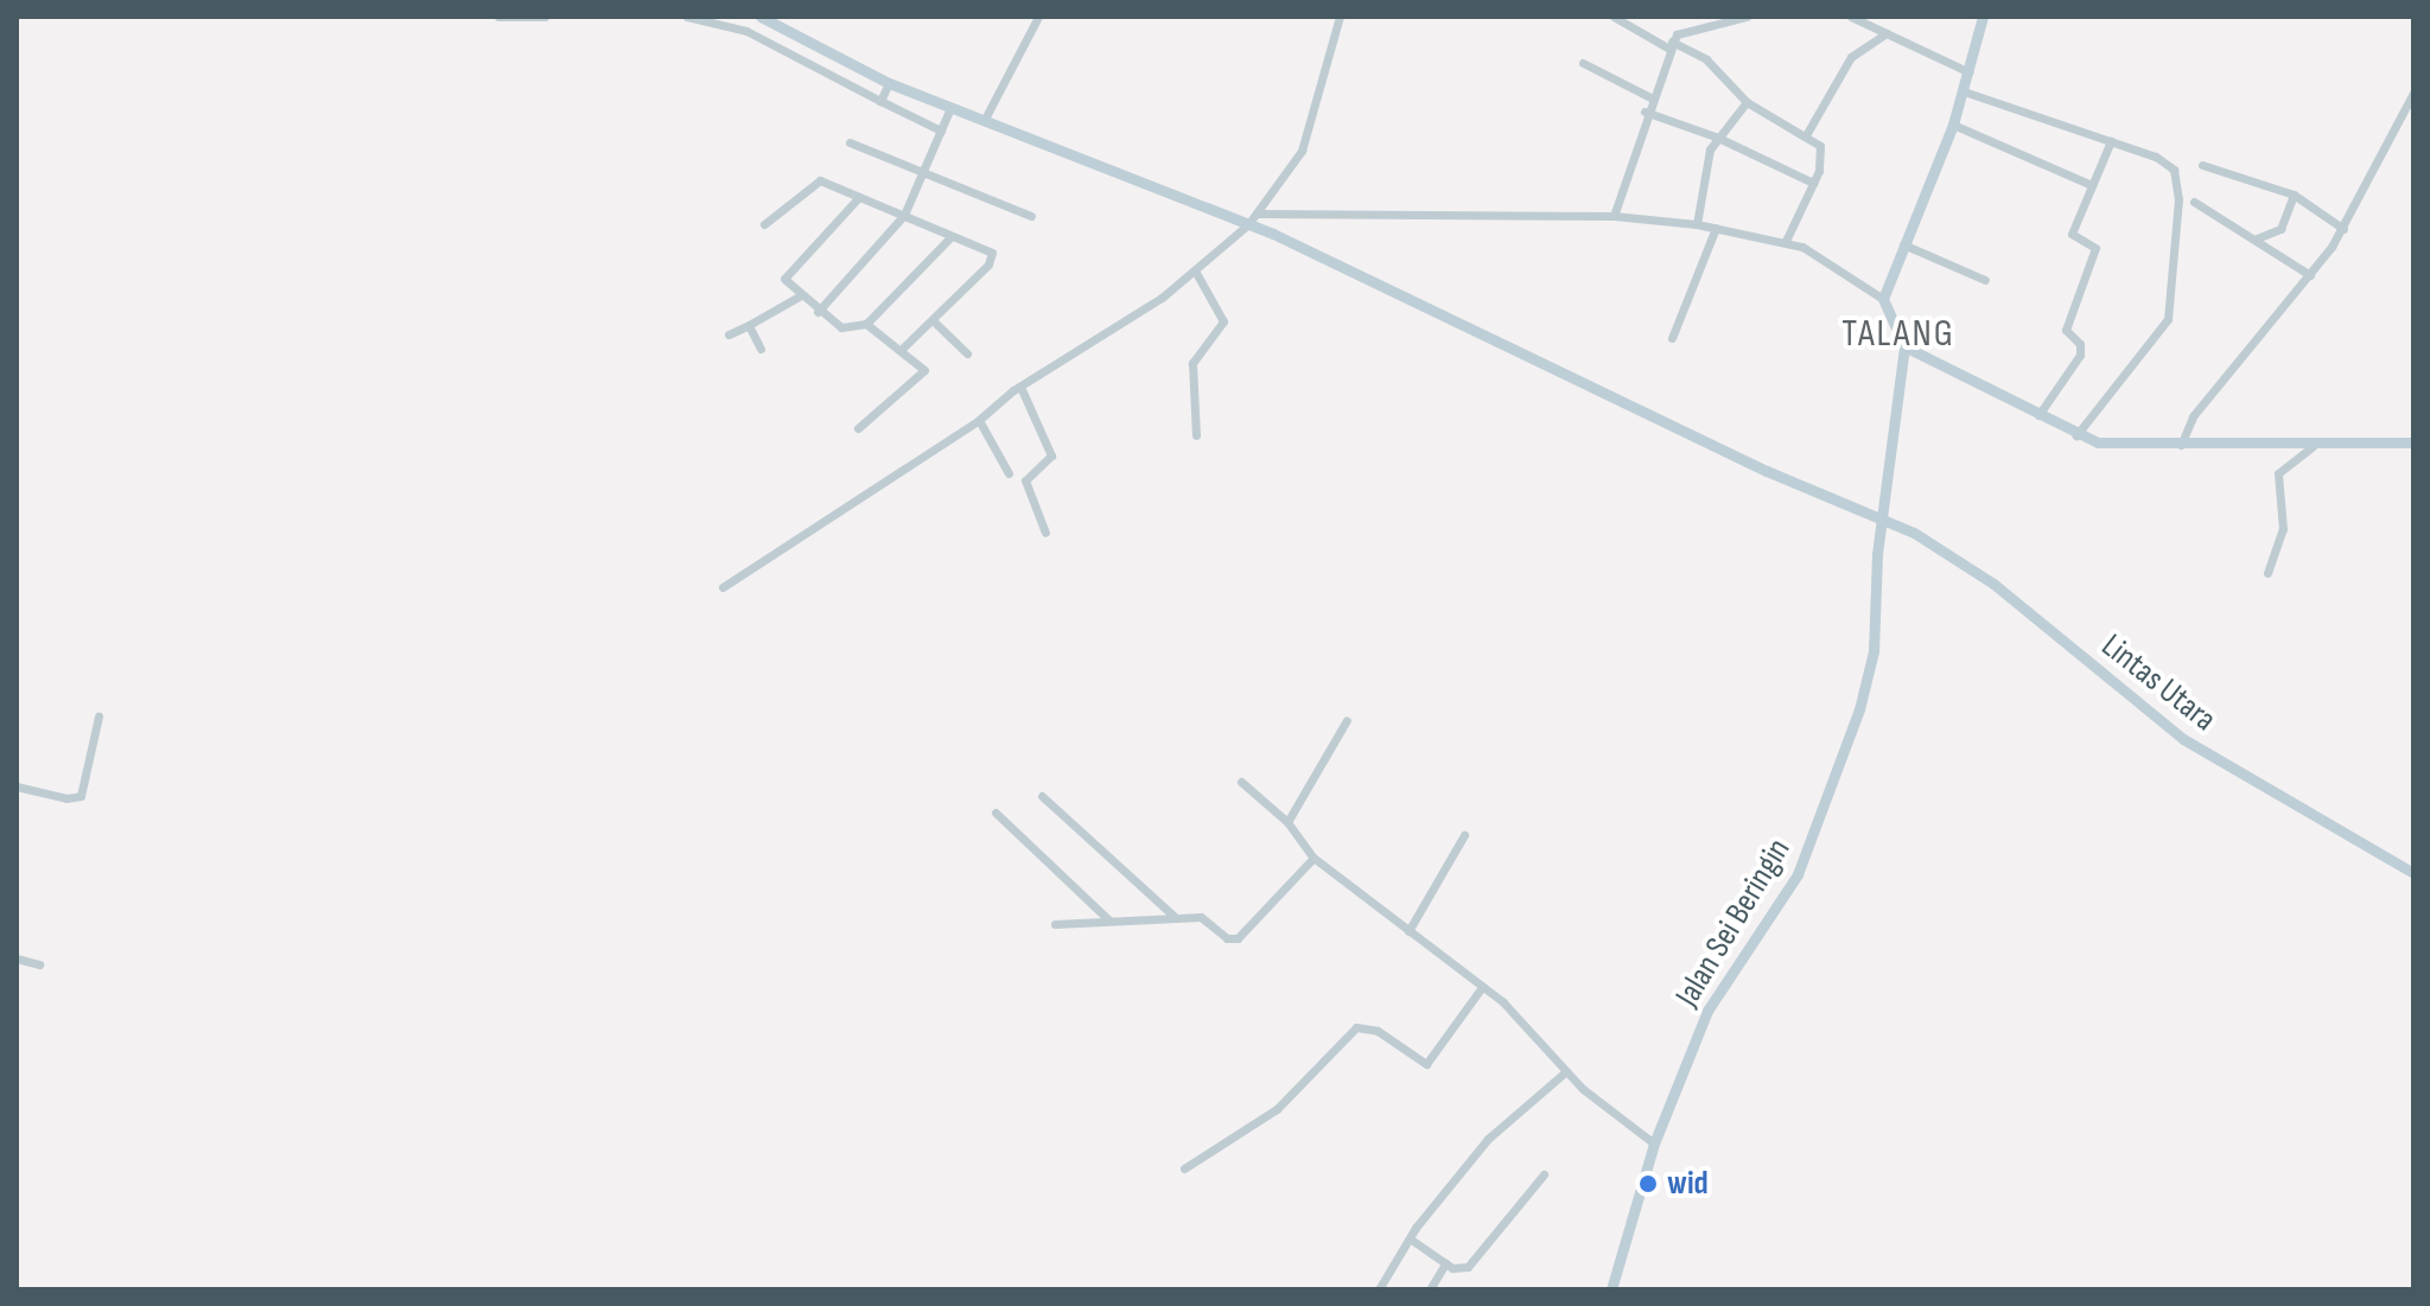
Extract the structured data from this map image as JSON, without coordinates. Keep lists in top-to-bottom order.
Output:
{
  "streets": {
    "street": ["Lintas Utara", "Jalan Sei Beringin"]
  },
  "crossings": [
    ["Lintas Utara", "Jalan Sei Beringin"]
  ],
  "districts": ["TALANG"],
  "places": ["wid"]
}
